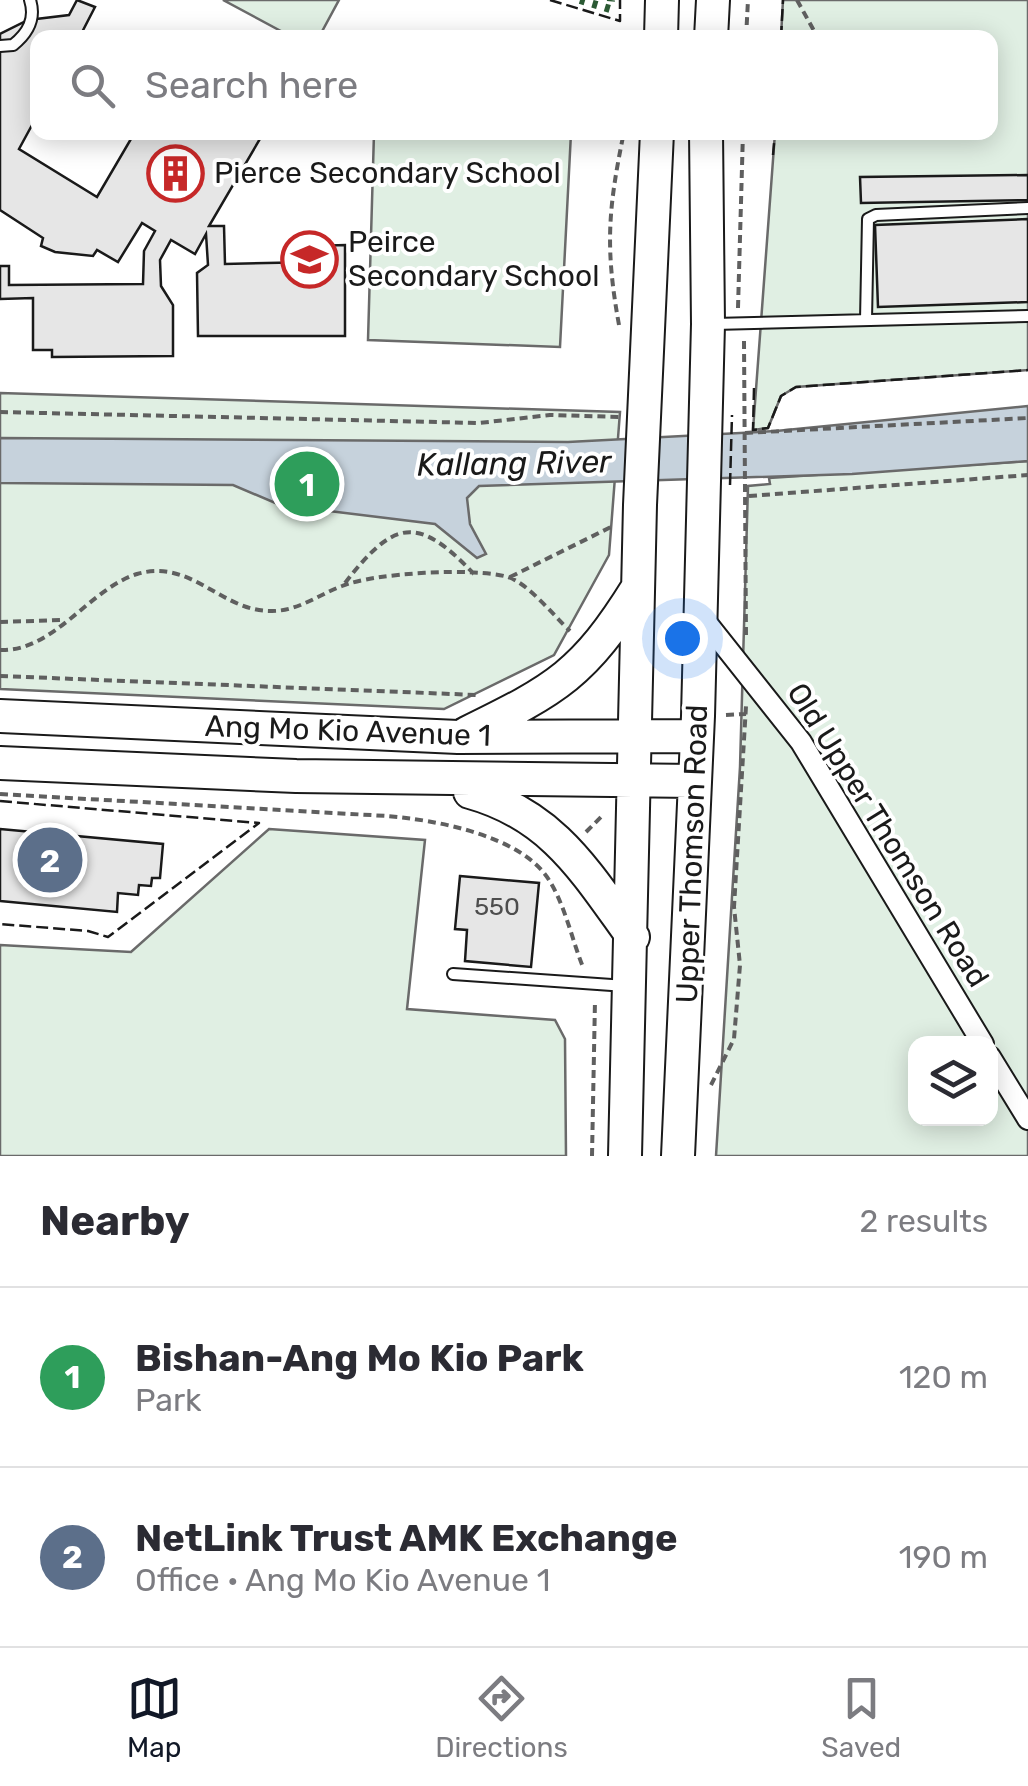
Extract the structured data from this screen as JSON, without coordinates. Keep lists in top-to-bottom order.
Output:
{
  "streets": {
    "main road": ["Ang Mo Kio Avenue 1", "Upper Thomson Road"],
    "street": ["Old Upper Thomson Road"]
  },
  "crossings": [
    ["Ang Mo Kio Avenue 1", "Upper Thomson Road"],
    ["Old Upper Thomson Road", "Upper Thomson Road"]
  ],
  "water": ["Kallang River"],
  "places": {
    "building": ["Pierce Secondary School"],
    "school or university": ["Peirce Secondary School"]
  },
  "house_numbers": ["550"],
  "page": {
    "search": "Search here",
    "pins": ["1", "2"],
    "heading": ["Nearby", "2 results"],
    "list": [
      {
        "mark": "1",
        "name": "Bishan-Ang Mo Kio Park",
        "note": "Park",
        "value": "120 m"
      },
      {
        "mark": "2",
        "name": "NetLink Trust AMK Exchange",
        "note": "Office · Ang Mo Kio Avenue 1",
        "value": "190 m"
      }
    ],
    "nav": ["Map", "Directions", "Saved"]
  }
}
